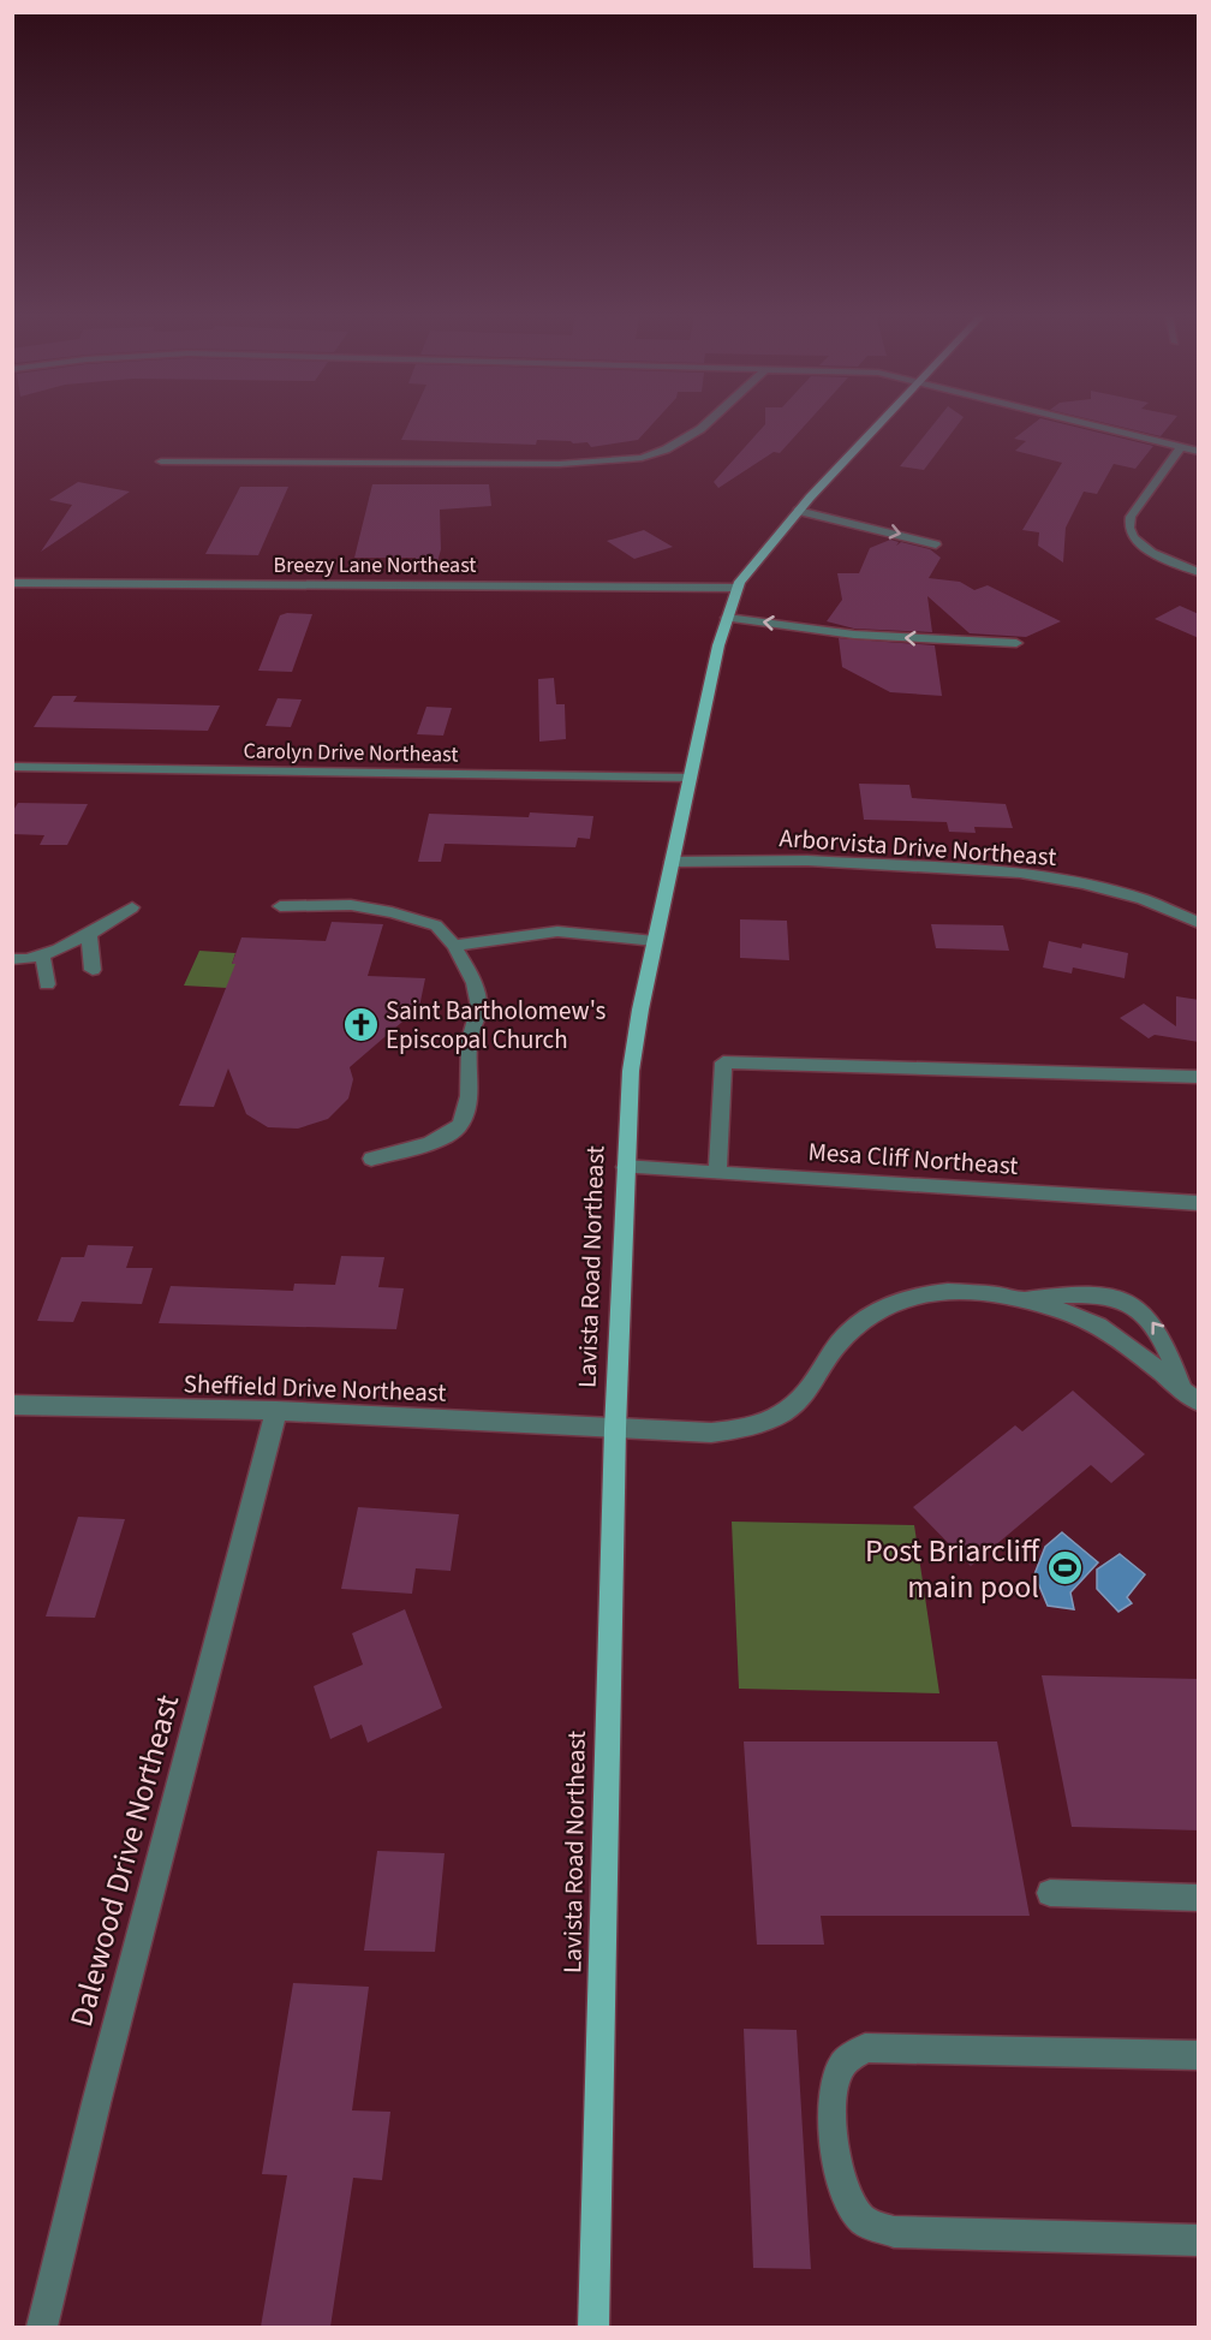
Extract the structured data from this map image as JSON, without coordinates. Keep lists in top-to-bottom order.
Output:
{
  "streets": {
    "main road": ["Lavista Road Northeast"],
    "street": [
      "Breezy Lane Northeast",
      "Carolyn Drive Northeast",
      "Arborvista Drive Northeast",
      "Mesa Cliff Northeast",
      "Sheffield Drive Northeast",
      "Dalewood Drive Northeast"
    ]
  },
  "crossings": [
    ["Breezy Lane Northeast", "Lavista Road Northeast"],
    ["Carolyn Drive Northeast", "Lavista Road Northeast"],
    ["Arborvista Drive Northeast", "Lavista Road Northeast"],
    ["Mesa Cliff Northeast", "Lavista Road Northeast"],
    ["Lavista Road Northeast", "Sheffield Drive Northeast"],
    ["Sheffield Drive Northeast", "Dalewood Drive Northeast"]
  ],
  "places": {
    "church": ["Saint Bartholomew's Episcopal Church"],
    "sports": ["Post Briarcliff main pool"]
  }
}
